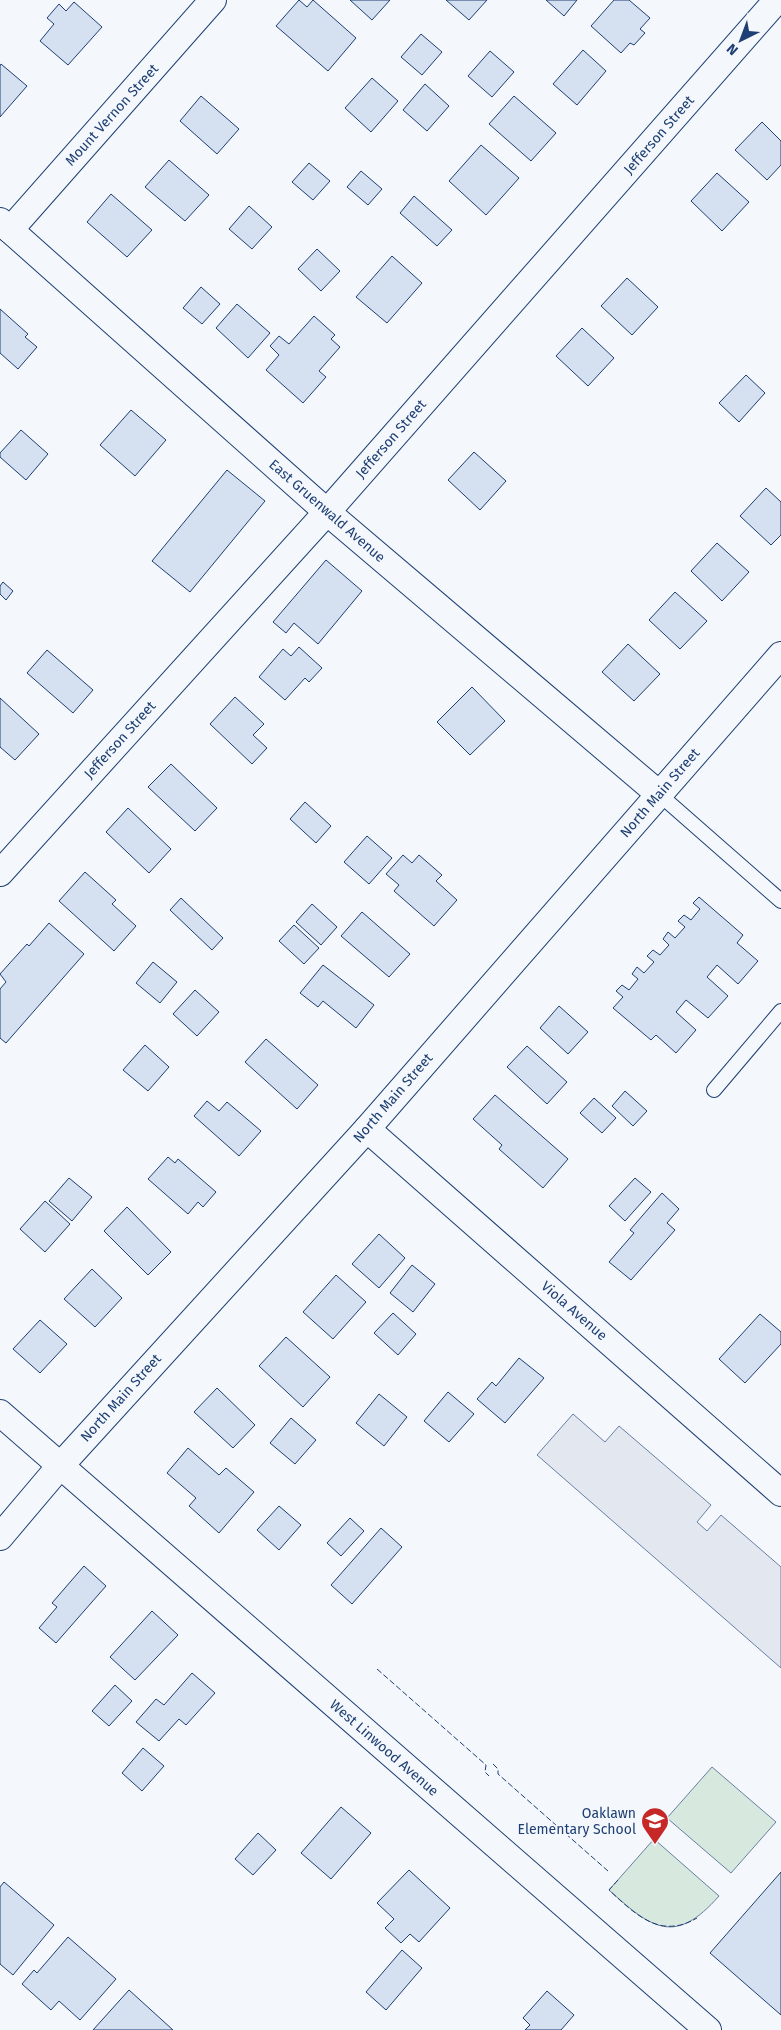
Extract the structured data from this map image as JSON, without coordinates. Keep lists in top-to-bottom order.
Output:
{
  "streets": {
    "street": [
      "Mount Vernon Street",
      "Jefferson Street",
      "East Gruenwald Avenue",
      "North Main Street",
      "Viola Avenue",
      "West Linwood Avenue"
    ]
  },
  "crossings": [
    ["Mount Vernon Street", "East Gruenwald Avenue"],
    ["Jefferson Street", "East Gruenwald Avenue"],
    ["East Gruenwald Avenue", "North Main Street"],
    ["North Main Street", "Viola Avenue"],
    ["North Main Street", "West Linwood Avenue"]
  ],
  "places": {
    "school or university": ["Oaklawn Elementary School"]
  },
  "north": "bottom left"
}
